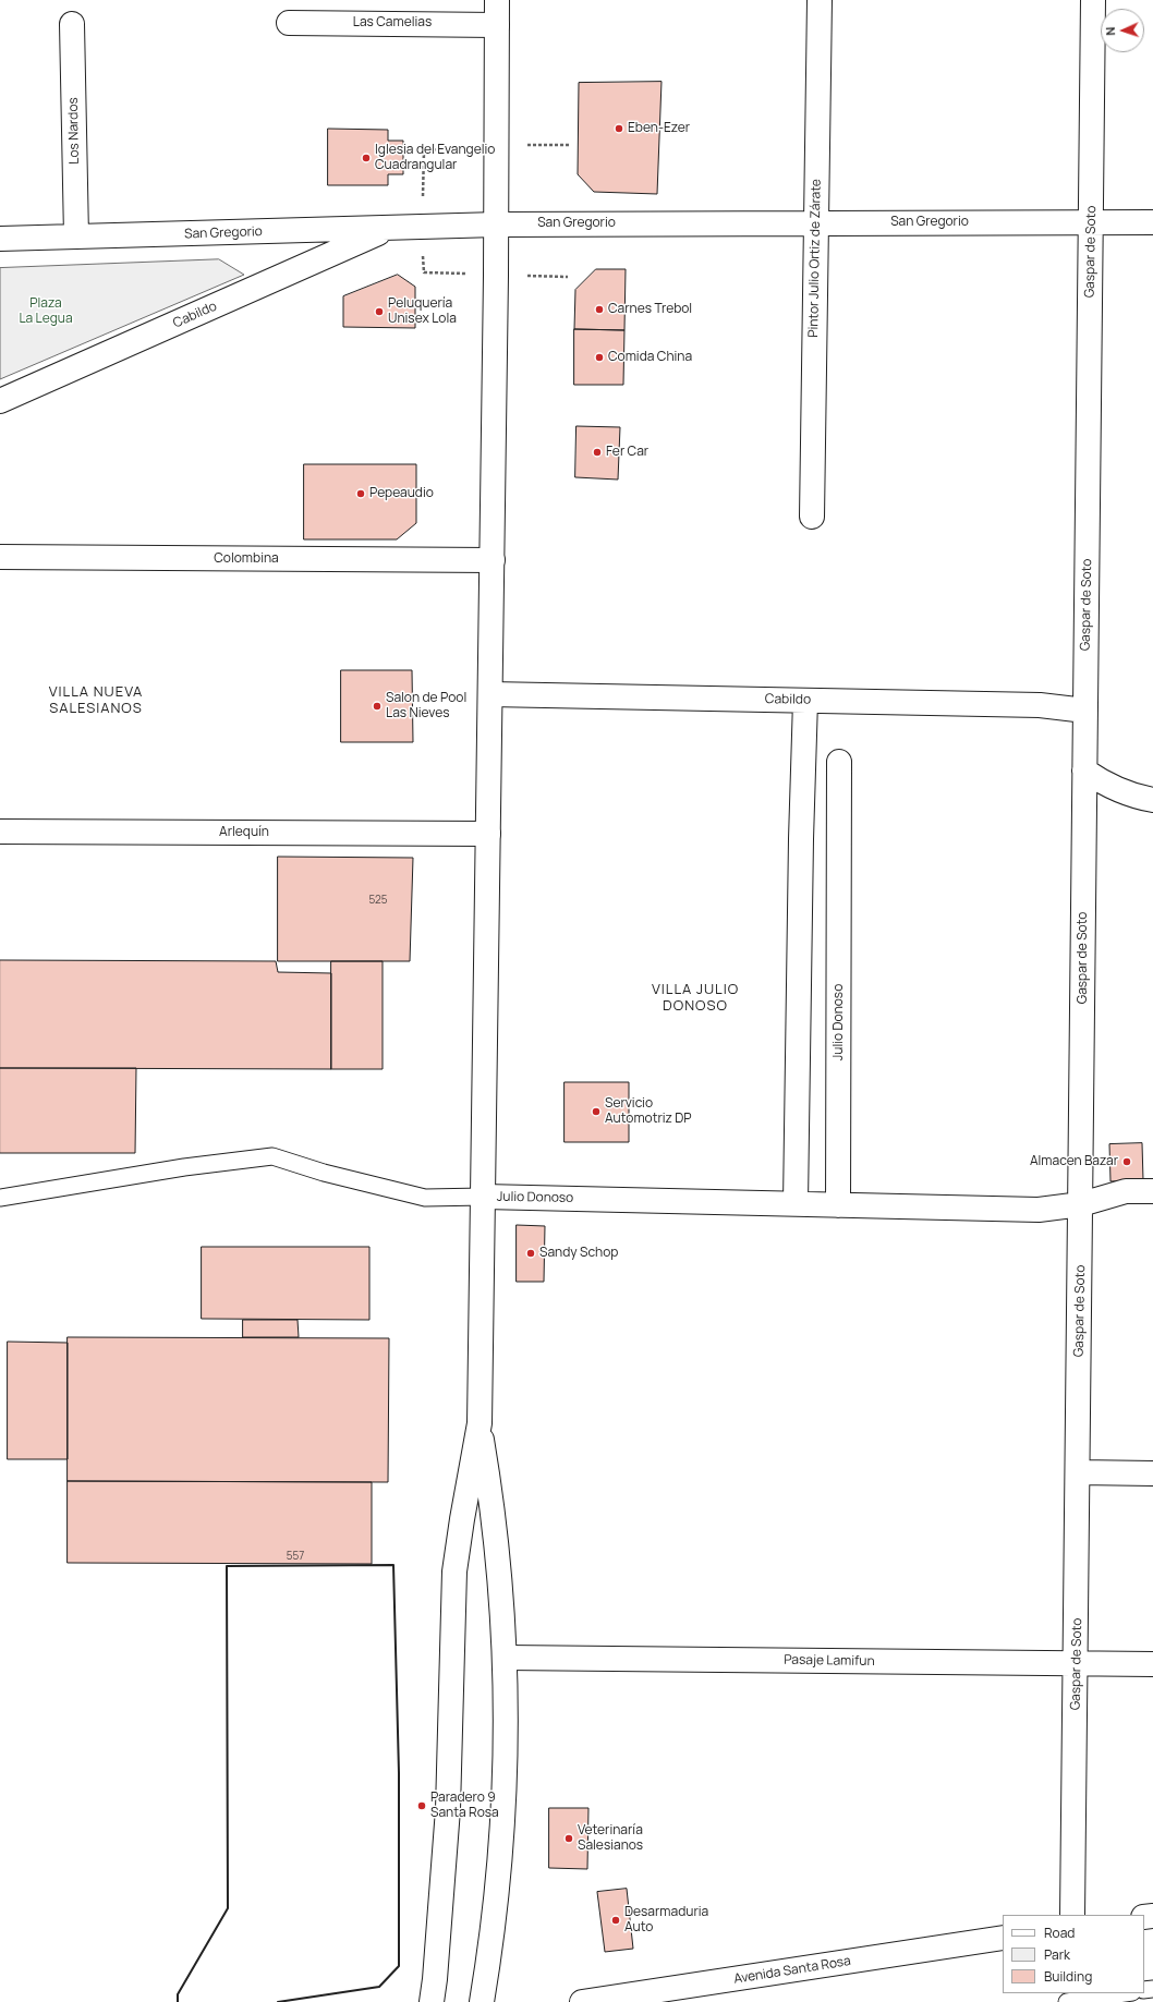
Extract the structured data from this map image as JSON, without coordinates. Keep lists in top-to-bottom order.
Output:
{
  "streets": {
    "street": [
      "Las Camelias",
      "Los Nardos",
      "San Gregorio",
      "Gaspar de Soto",
      "Pintor Julio Ortiz de Zárate",
      "Cabildo",
      "Colombina",
      "Arlequín",
      "Julio Donoso",
      "Pasaje Lamifun",
      "Avenida Santa Rosa"
    ]
  },
  "crossings": [
    ["Los Nardos", "San Gregorio"],
    ["San Gregorio", "Gaspar de Soto"],
    ["San Gregorio", "Pintor Julio Ortiz de Zárate"],
    ["San Gregorio", "Cabildo"],
    ["Gaspar de Soto", "Cabildo"],
    ["Gaspar de Soto", "Julio Donoso"],
    ["Gaspar de Soto", "Pasaje Lamifun"]
  ],
  "districts": ["VILLA NUEVA SALESIANOS", "VILLA JULIO DONOSO"],
  "parks": ["Plaza La Legua"],
  "places": [
    "Eben-Ezer",
    "Iglesia del Evangelio Cuadrangular",
    "Carnes Trebol",
    "Peluquería Unisex Lola",
    "Comida China",
    "Fer Car",
    "Pepeaudio",
    "Salon de Pool Las Nieves",
    "Servicio Automotriz DP",
    "Almacen Bazar",
    "Sandy Schop",
    "Paradero 9 Santa Rosa",
    "Veterinaría Salesianos",
    "Desarmaduria Auto"
  ],
  "house_numbers": ["525", "557"],
  "legend": ["Road", "Park", "Building"],
  "north": "left"
}
